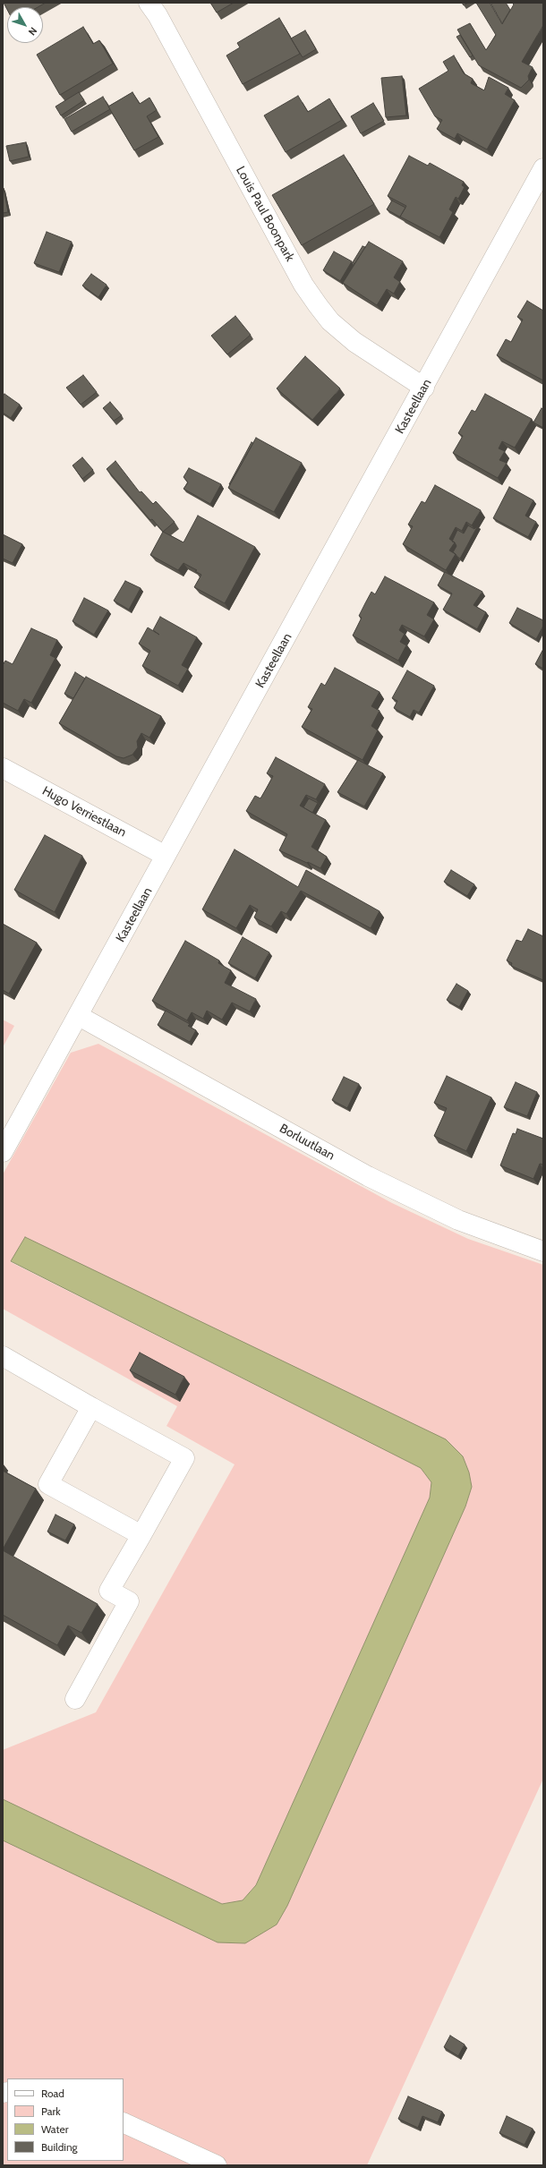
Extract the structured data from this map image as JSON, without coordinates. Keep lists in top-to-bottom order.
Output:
{
  "streets": {
    "street": [
      "Louis Paul Boonpark",
      "Kasteellaan",
      "Hugo Verriestlaan",
      "Borluutlaan"
    ]
  },
  "crossings": [
    ["Louis Paul Boonpark", "Kasteellaan"],
    ["Kasteellaan", "Hugo Verriestlaan"],
    ["Kasteellaan", "Borluutlaan"]
  ],
  "legend": [
    "Road",
    "Park",
    "Water",
    "Building"
  ],
  "north": "bottom right"
}
